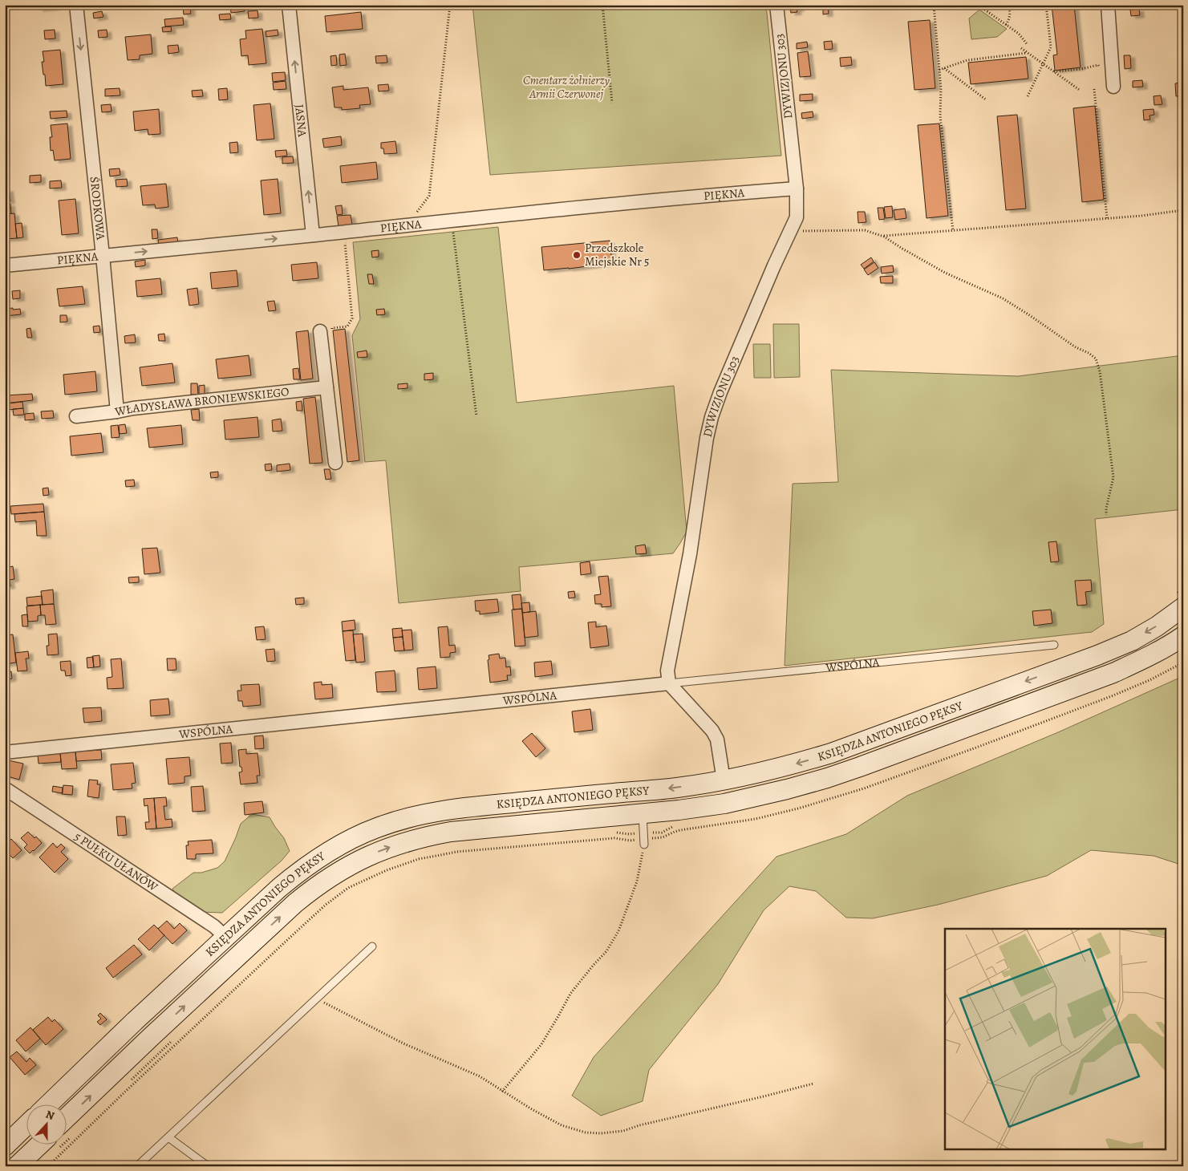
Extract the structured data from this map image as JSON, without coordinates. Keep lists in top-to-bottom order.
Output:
{
  "streets": {
    "main road": ["KSIĘDZA ANTONIEGO PĘKSY"],
    "street": [
      "DYWIZJONU 303",
      "JASNA",
      "PIĘKNA",
      "ŚRODKOWA",
      "WŁADYSŁAWA BRONIEWSKIEGO",
      "WSPÓLNA",
      "5 PUŁKU UŁANÓW"
    ]
  },
  "crossings": [
    ["DYWIZJONU 303", "PIĘKNA"],
    ["DYWIZJONU 303", "WSPÓLNA"],
    ["JASNA", "PIĘKNA"],
    ["PIĘKNA", "ŚRODKOWA"],
    ["ŚRODKOWA", "WŁADYSŁAWA BRONIEWSKIEGO"],
    ["KSIĘDZA ANTONIEGO PĘKSY", "5 PUŁKU UŁANÓW"]
  ],
  "one_way": ["JASNA", "ŚRODKOWA"],
  "parks": ["Cmentarz żołnierzy Armii Czerwonej"],
  "places": ["Przedszkole Miejskie Nr 5"],
  "north": "top"
}
